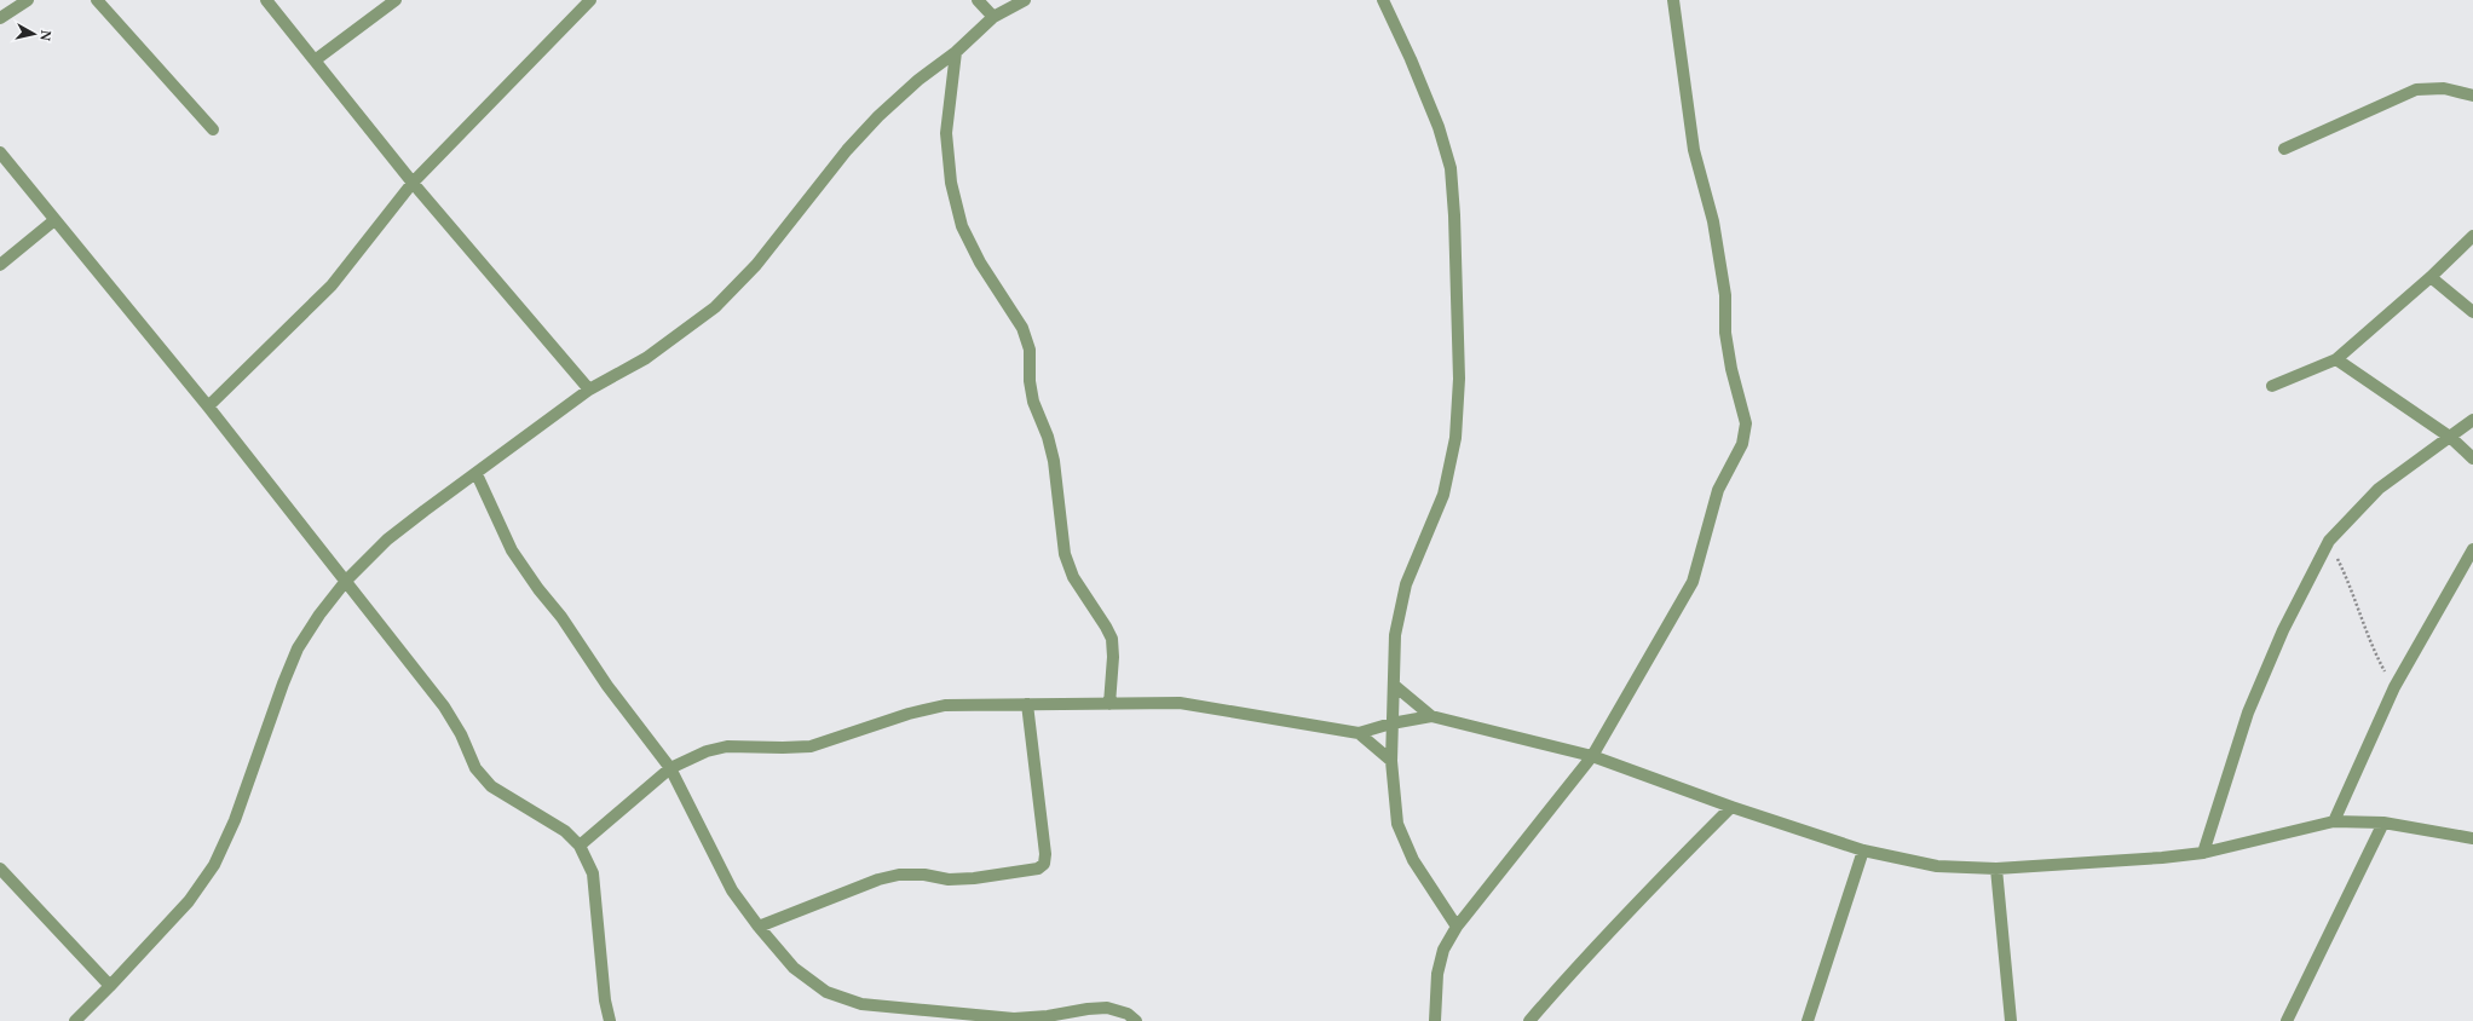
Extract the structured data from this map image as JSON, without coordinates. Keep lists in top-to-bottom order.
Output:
{
  "north": "right"
}
